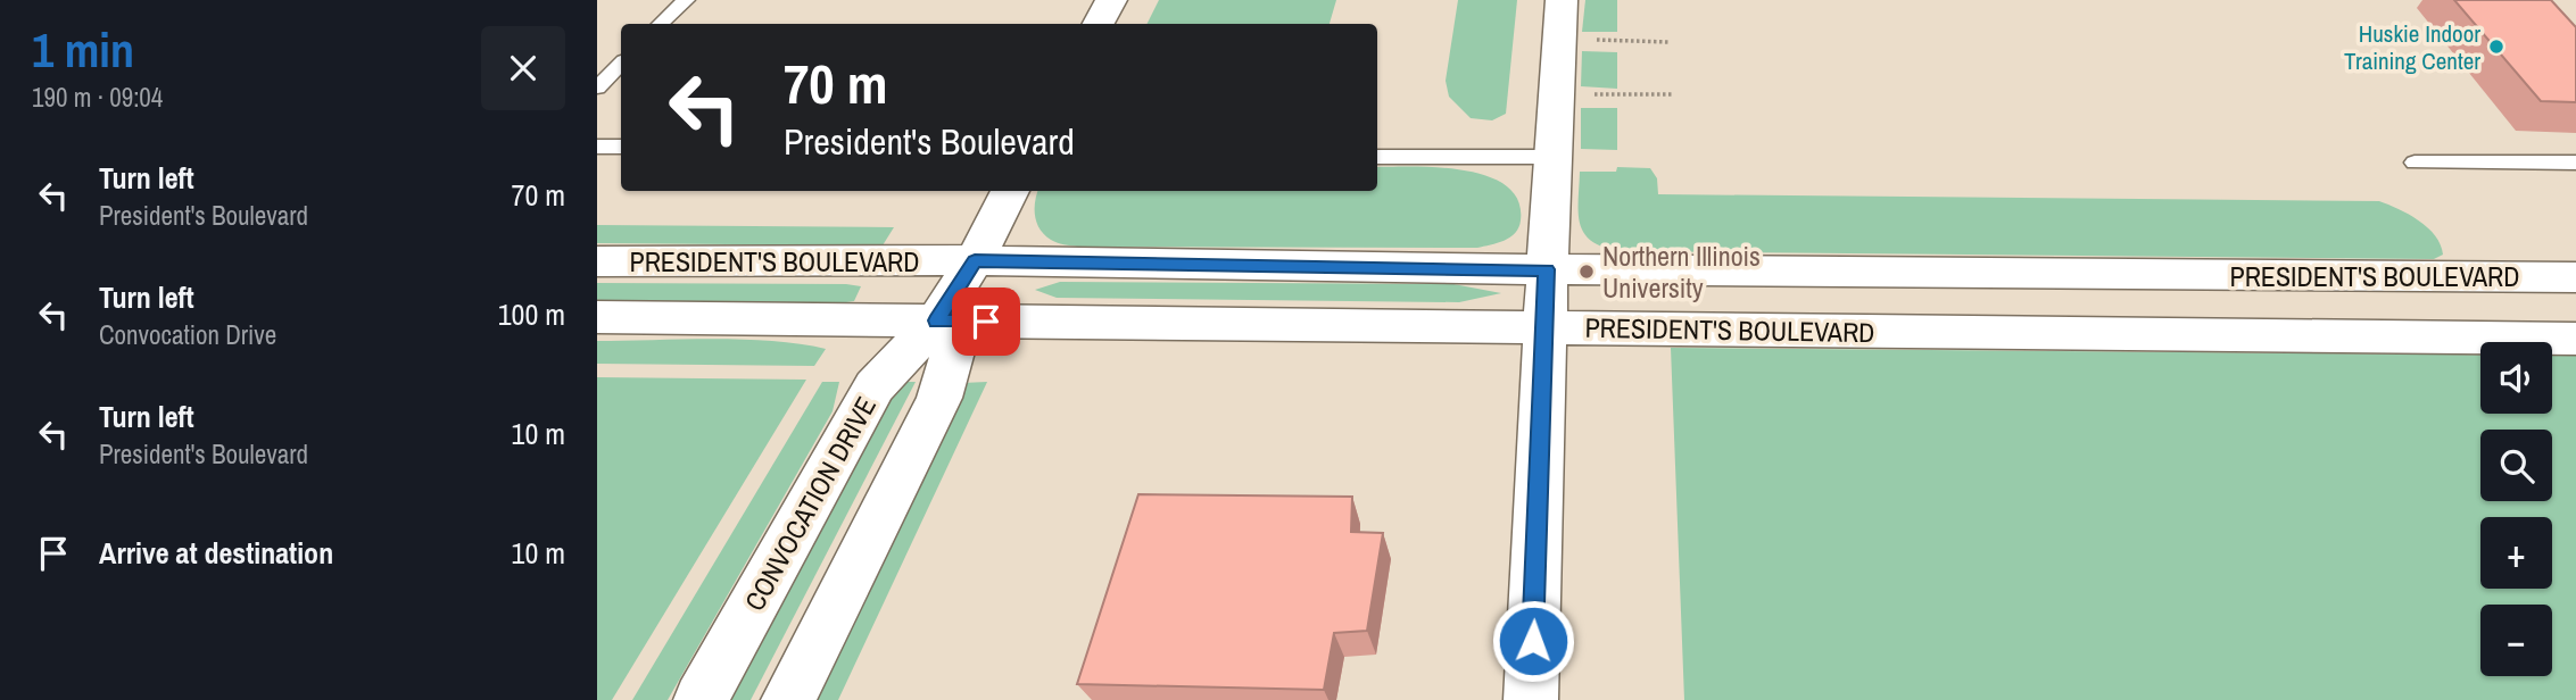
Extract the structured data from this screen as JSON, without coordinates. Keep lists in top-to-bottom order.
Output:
{
  "streets": {
    "street": ["PRESIDENT'S BOULEVARD", "CONVOCATION DRIVE"]
  },
  "crossings": [
    ["PRESIDENT'S BOULEVARD", "CONVOCATION DRIVE"]
  ],
  "places": ["Huskie Indoor Training Center", "Northern Illinois University"],
  "page": {
    "heading": ["1 min", "190 m · 09:04"],
    "turn": ["70 m", "President's Boulevard"],
    "list": [
      {
        "name": "Turn left",
        "note": "President's Boulevard",
        "value": "70 m"
      },
      {
        "name": "Turn left",
        "note": "Convocation Drive",
        "value": "100 m"
      },
      {
        "name": "Turn left",
        "note": "President's Boulevard",
        "value": "10 m"
      },
      {
        "name": "Arrive at destination",
        "value": "10 m"
      }
    ],
    "map_buttons": ["+", "−"]
  }
}
